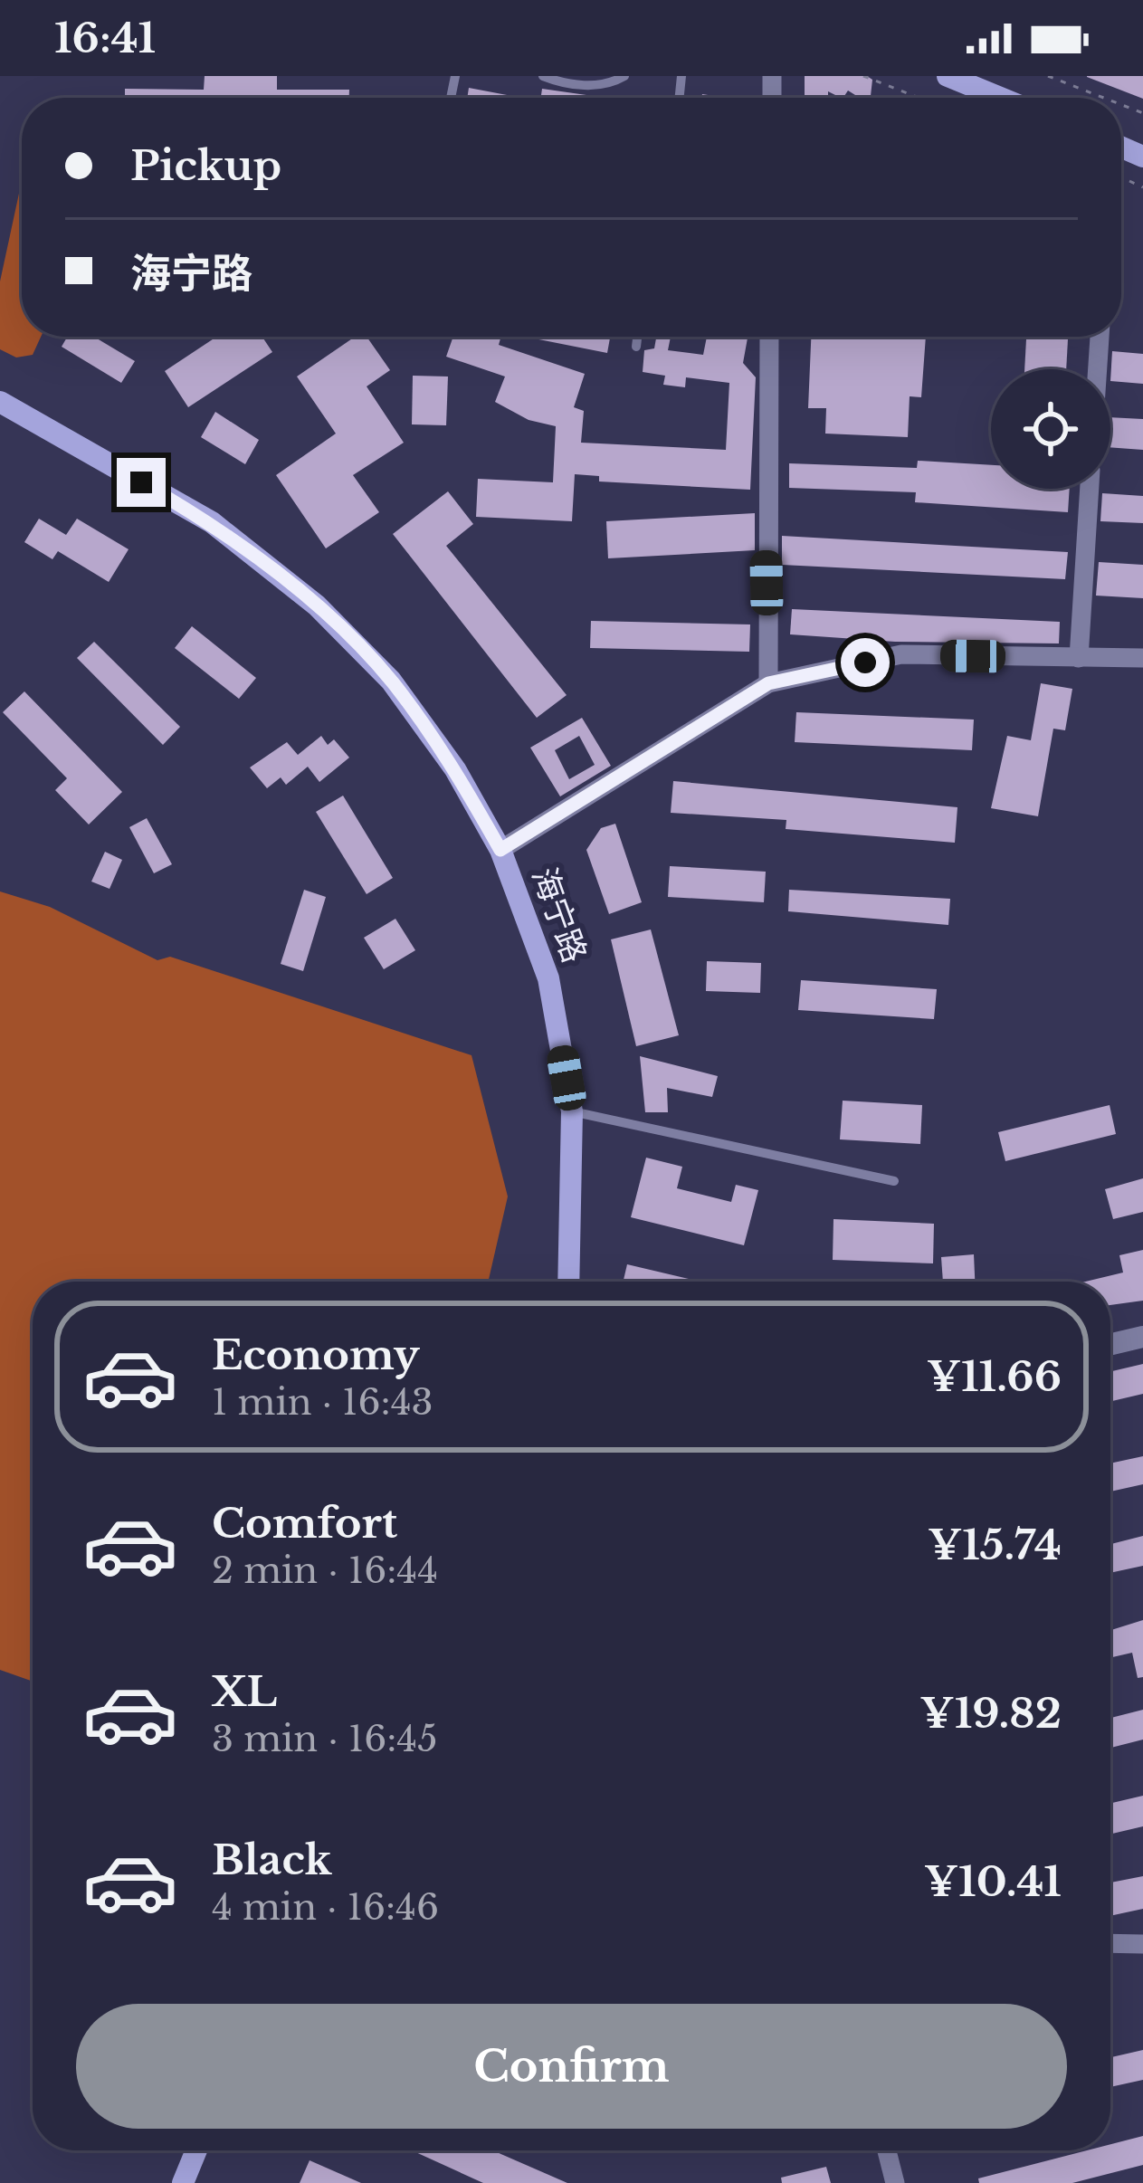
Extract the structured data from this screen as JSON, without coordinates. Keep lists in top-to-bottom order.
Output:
{
  "streets": {
    "main road": ["海宁路"]
  },
  "page": {
    "status": "16:41",
    "banner": ["Pickup", "海宁路"],
    "list": [
      {
        "name": "Economy",
        "note": "1 min · 16:43",
        "value": "¥11.66"
      },
      {
        "name": "Comfort",
        "note": "2 min · 16:44",
        "value": "¥15.74"
      },
      {
        "name": "XL",
        "note": "3 min · 16:45",
        "value": "¥19.82"
      },
      {
        "name": "Black",
        "note": "4 min · 16:46",
        "value": "¥10.41"
      }
    ],
    "buttons": "Confirm"
  }
}
